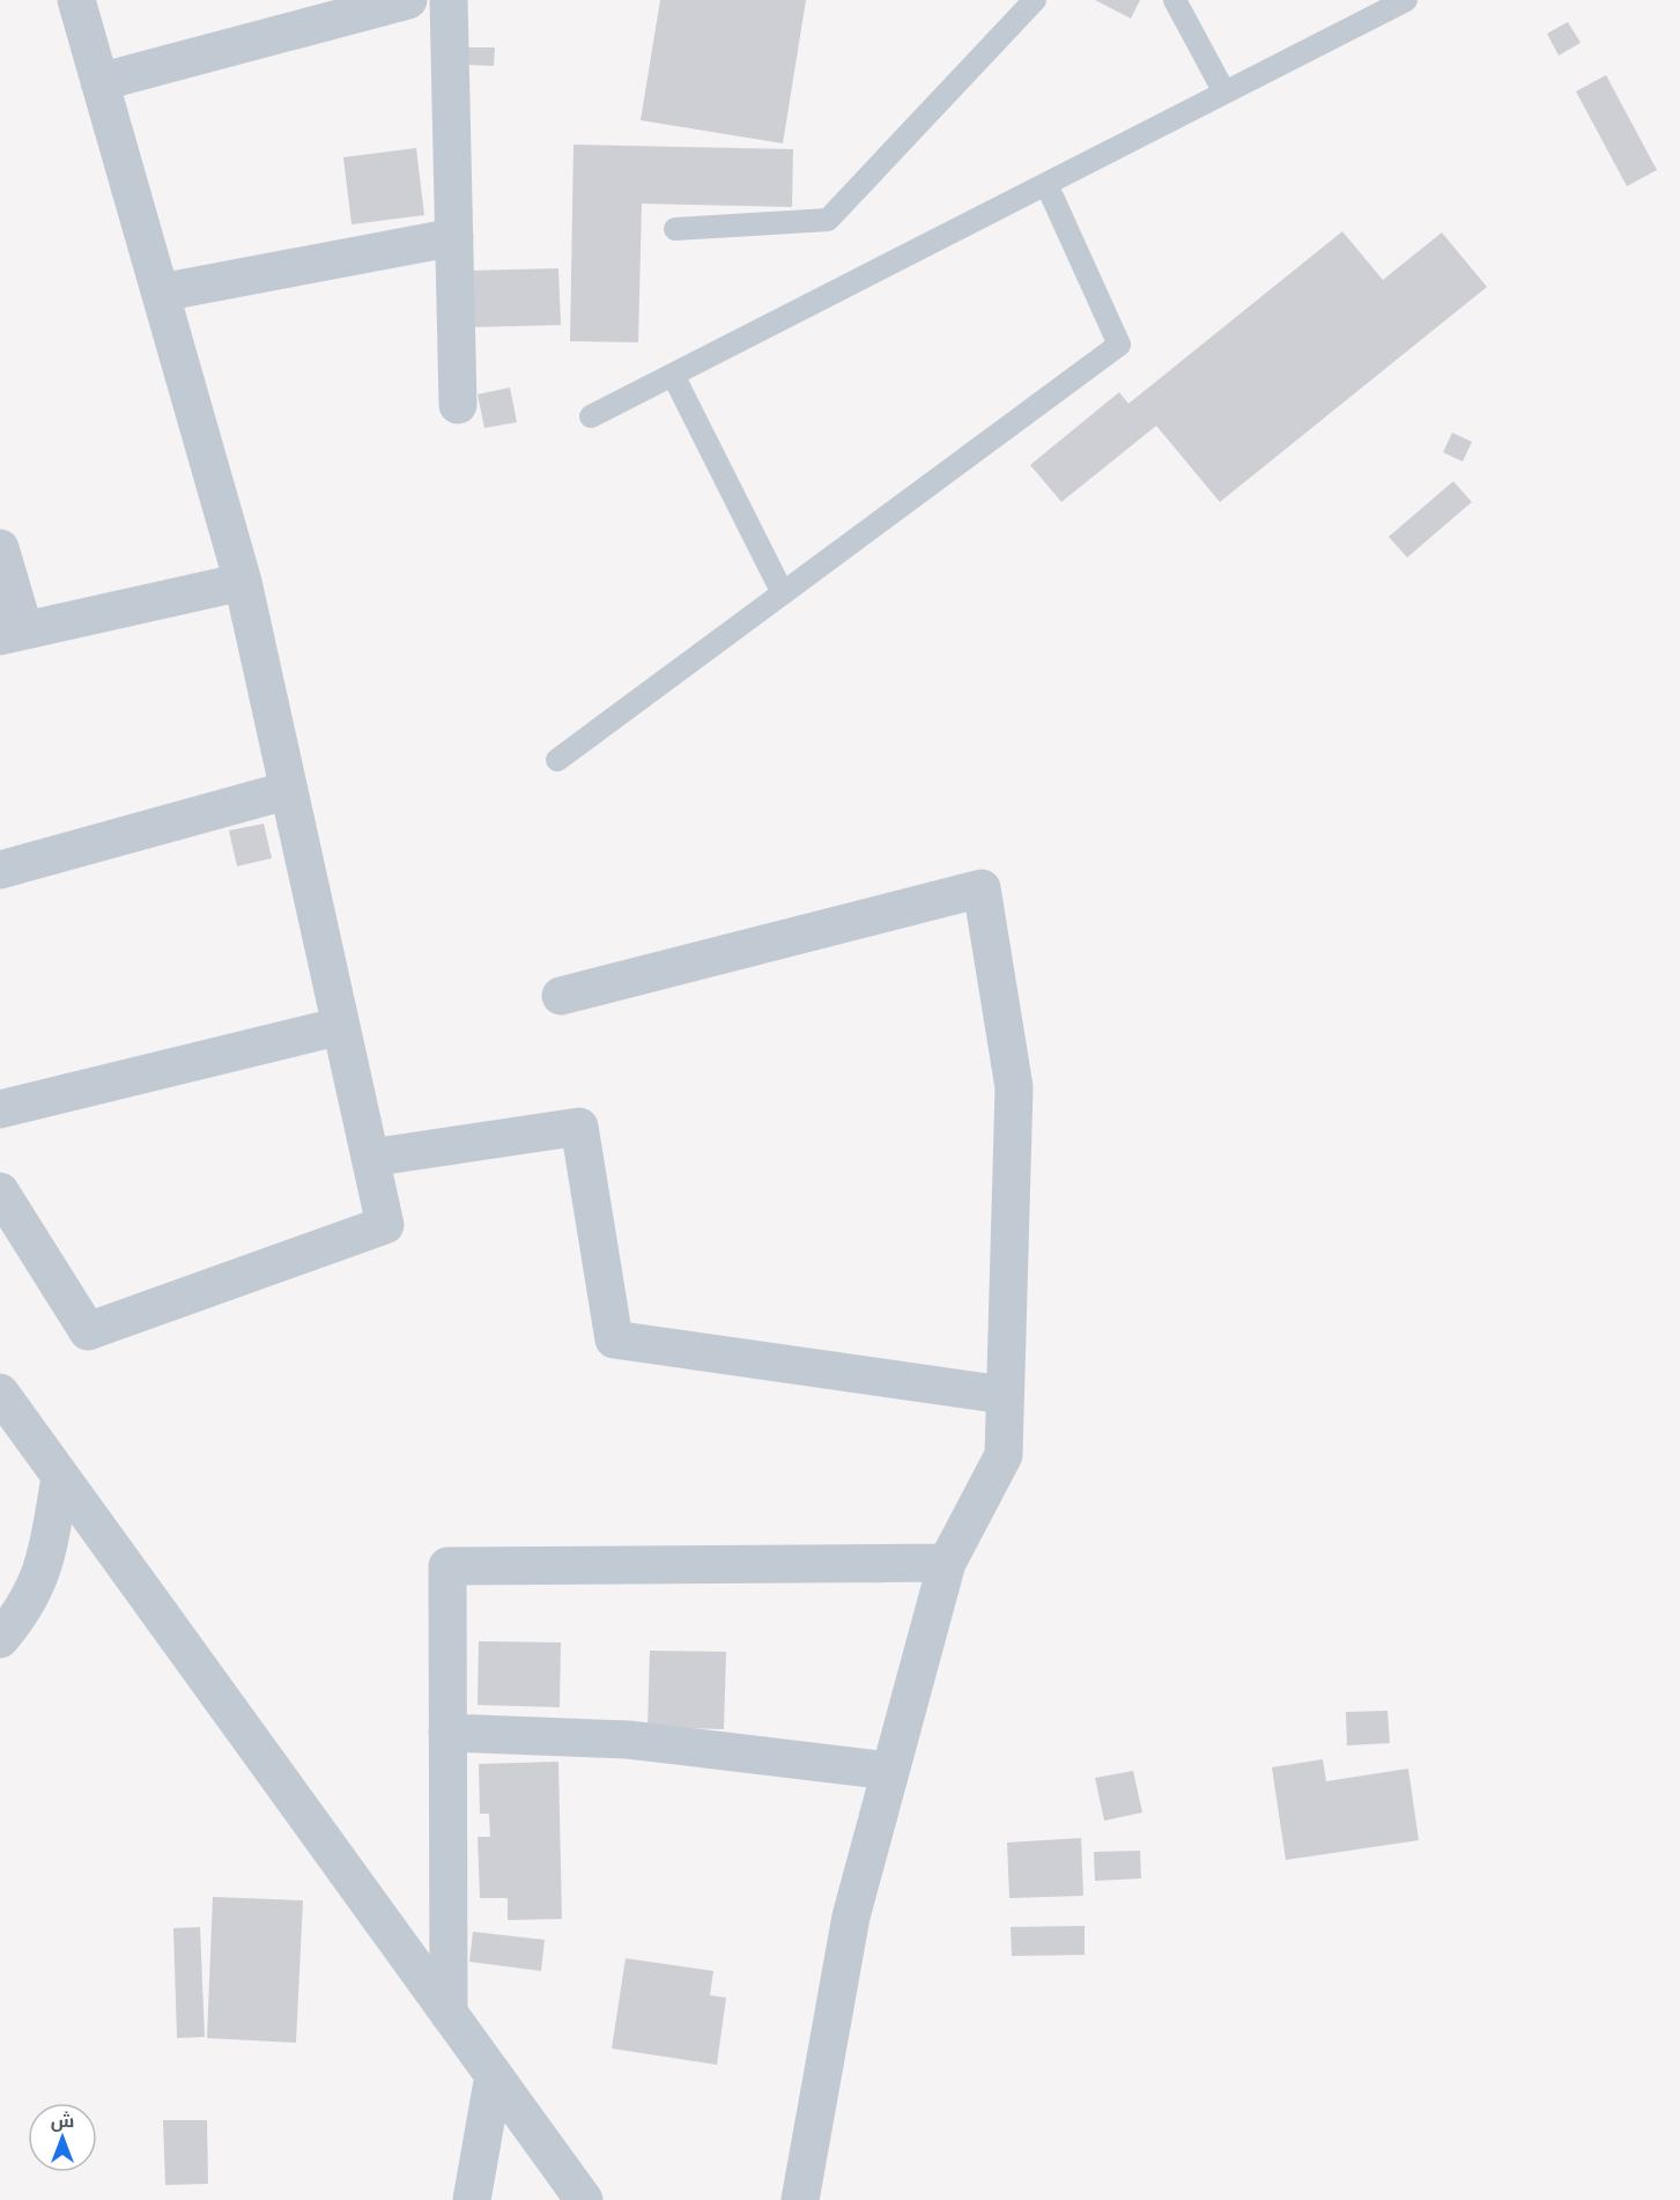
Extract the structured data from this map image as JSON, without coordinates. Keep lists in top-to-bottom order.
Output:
{
  "north": "top"
}
